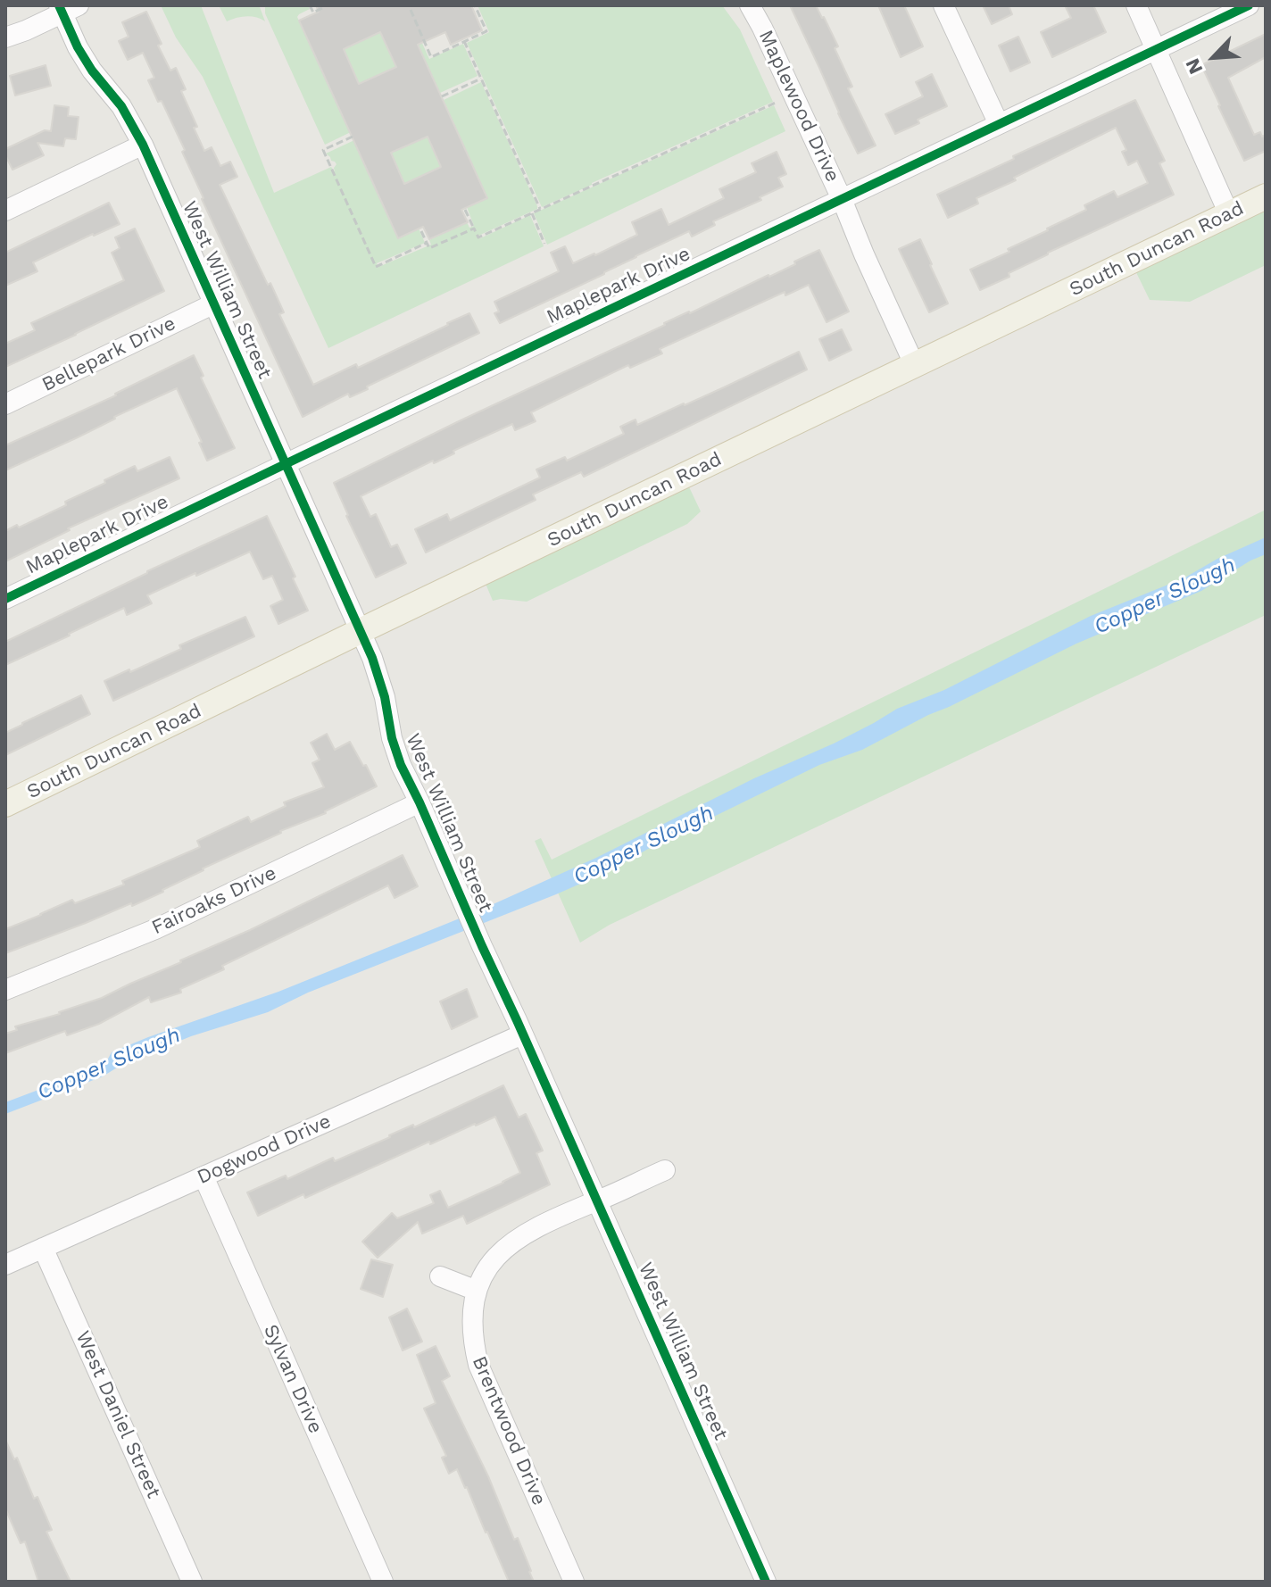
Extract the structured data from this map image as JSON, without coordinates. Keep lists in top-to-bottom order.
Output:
{
  "streets": {
    "main road": ["South Duncan Road"],
    "street": [
      "Maplewood Drive",
      "Maplepark Drive",
      "West William Street",
      "Bellepark Drive",
      "Fairoaks Drive",
      "Dogwood Drive",
      "Sylvan Drive",
      "West Daniel Street",
      "Brentwood Drive"
    ]
  },
  "crossings": [
    ["Maplewood Drive", "South Duncan Road"],
    ["Maplewood Drive", "Maplepark Drive"],
    ["South Duncan Road", "West William Street"],
    ["Maplepark Drive", "West William Street"],
    ["West William Street", "Bellepark Drive"],
    ["West William Street", "Fairoaks Drive"],
    ["West William Street", "Dogwood Drive"],
    ["West William Street", "Brentwood Drive"],
    ["Dogwood Drive", "Sylvan Drive"],
    ["Dogwood Drive", "West Daniel Street"]
  ],
  "water": ["Copper Slough"],
  "north": "bottom left"
}
